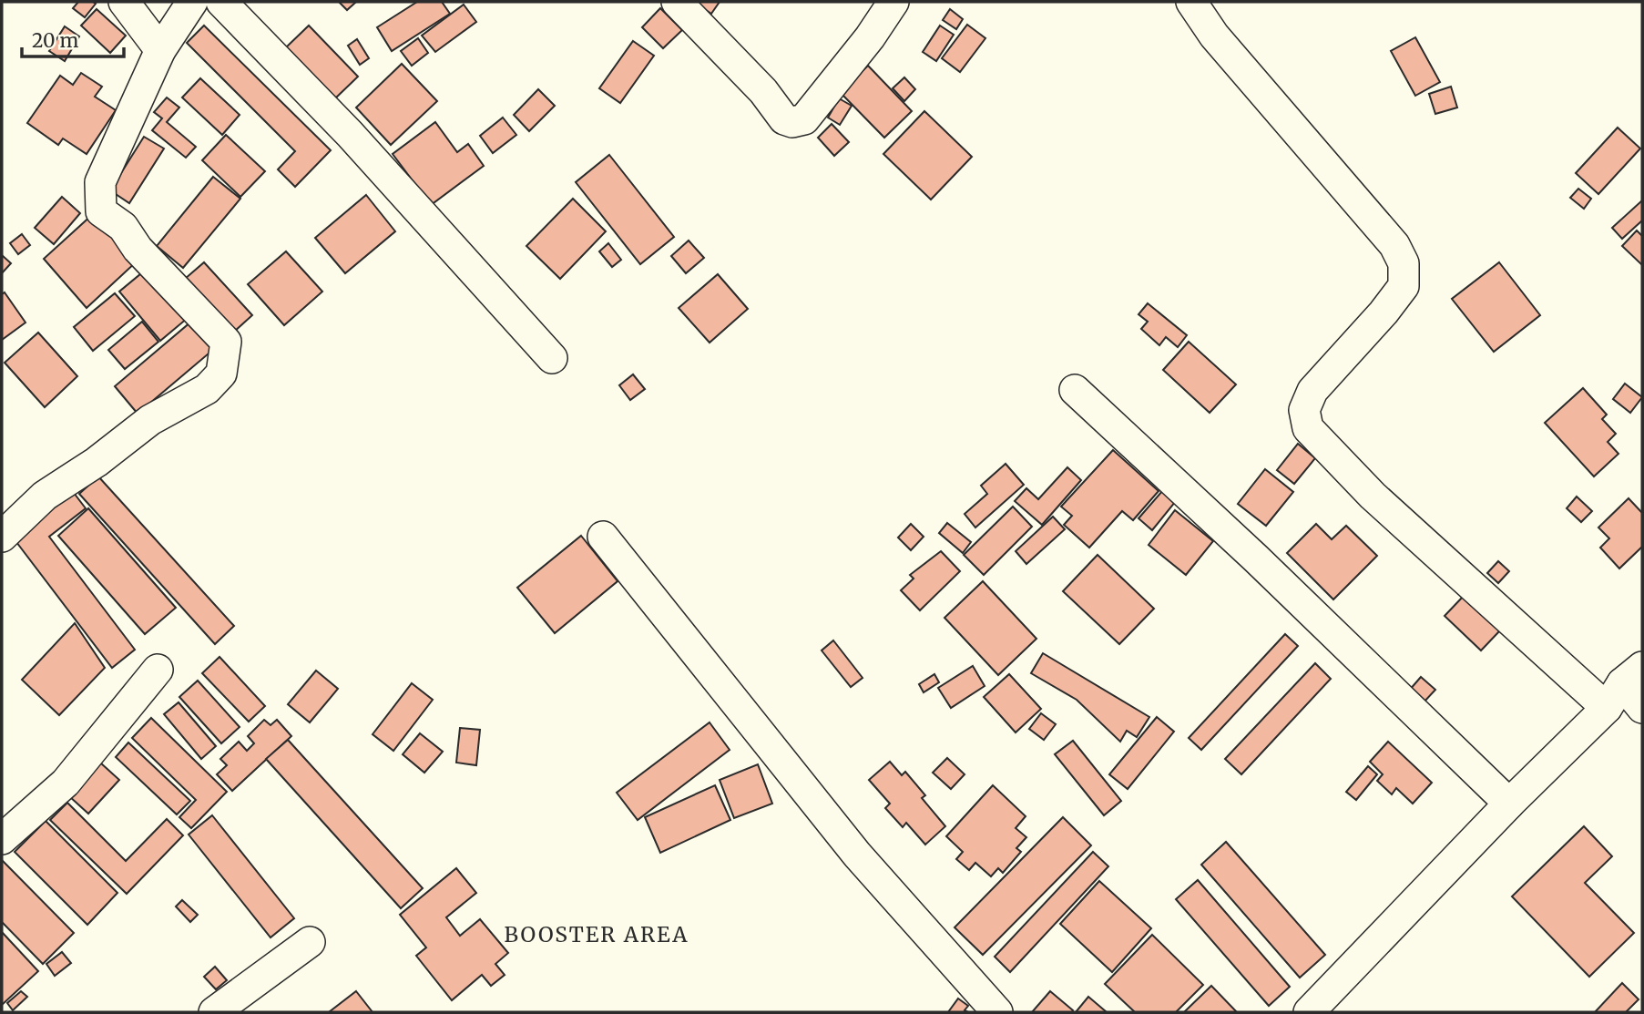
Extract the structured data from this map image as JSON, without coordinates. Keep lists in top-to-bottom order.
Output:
{
  "districts": ["BOOSTER AREA"],
  "scale_bar": "20 m"
}
